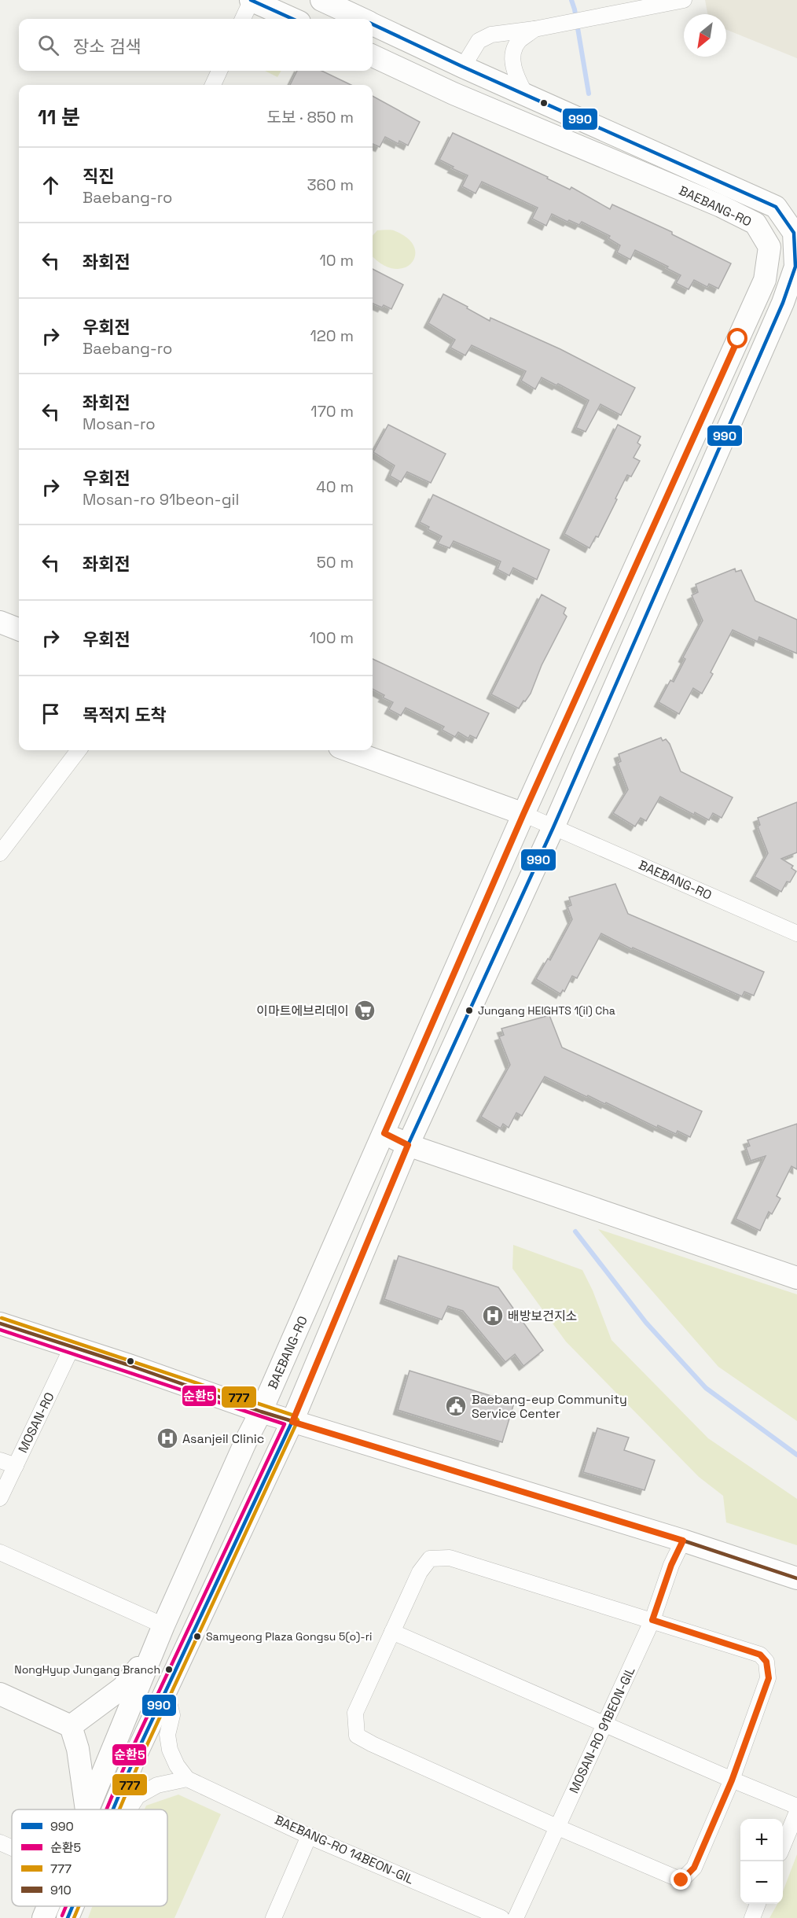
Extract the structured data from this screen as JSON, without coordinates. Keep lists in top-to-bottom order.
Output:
{
  "streets": {
    "street": [
      "BAEBANG-RO",
      "MOSAN-RO",
      "MOSAN-RO 91BEON-GIL",
      "BAEBANG-RO 14BEON-GIL"
    ]
  },
  "places": {
    "supermarket": ["이마트에브리데이"],
    "other": ["Jungang HEIGHTS 1(il) Cha", "Samyeong Plaza Gongsu 5(o)-ri", "NongHyup Jungang Branch"],
    "hospital": ["배방보건지소", "Asanjeil Clinic"],
    "public building": ["Baebang-eup Community Service Center"]
  },
  "lines": [
    "transit line 990",
    "transit line 777",
    "transit line 910",
    "transit line 순환5"
  ],
  "legend": [
    "990",
    "순환5",
    "777",
    "910"
  ],
  "north": "bottom left",
  "page": {
    "search": "장소 검색",
    "heading": ["11 분", "도보 · 850 m"],
    "list": [
      ["직진", "Baebang-ro", "360 m"],
      ["좌회전", "10 m"],
      ["우회전", "Baebang-ro", "120 m"],
      ["좌회전", "Mosan-ro", "170 m"],
      ["우회전", "Mosan-ro 91beon-gil", "40 m"],
      ["좌회전", "50 m"],
      ["우회전", "100 m"],
      "목적지 도착"
    ],
    "map_buttons": ["+", "−"]
  }
}
